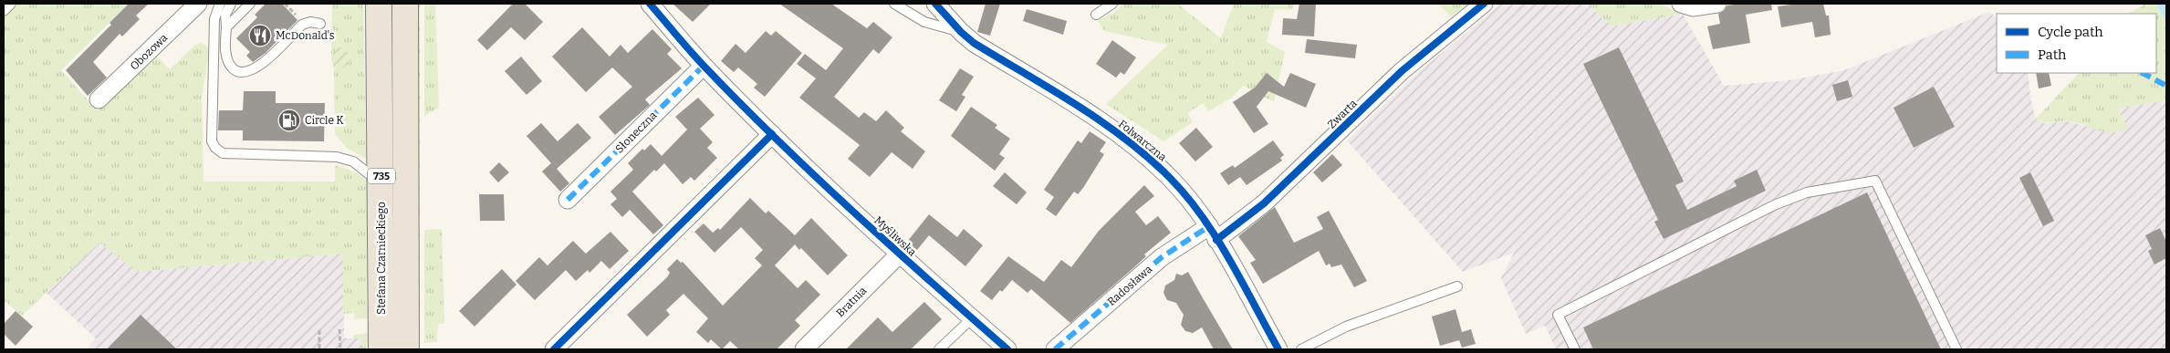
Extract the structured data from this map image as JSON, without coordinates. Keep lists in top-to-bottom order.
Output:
{
  "streets": {
    "main road": ["735", "Stefana Czarnieckiego"],
    "street": [
      "Obozowa",
      "Zwarta",
      "Słoneczna",
      "Folwarczna",
      "Myśliwska",
      "Radosława",
      "Bratnia"
    ]
  },
  "crossings": [
    ["Zwarta", "Folwarczna"],
    ["Zwarta", "Radosława"],
    ["Słoneczna", "Myśliwska"],
    ["Folwarczna", "Radosława"],
    ["Myśliwska", "Bratnia"]
  ],
  "places": {
    "restaurant": ["McDonald's"],
    "fuel station": ["Circle K"]
  },
  "legend": ["Cycle path", "Path"]
}
